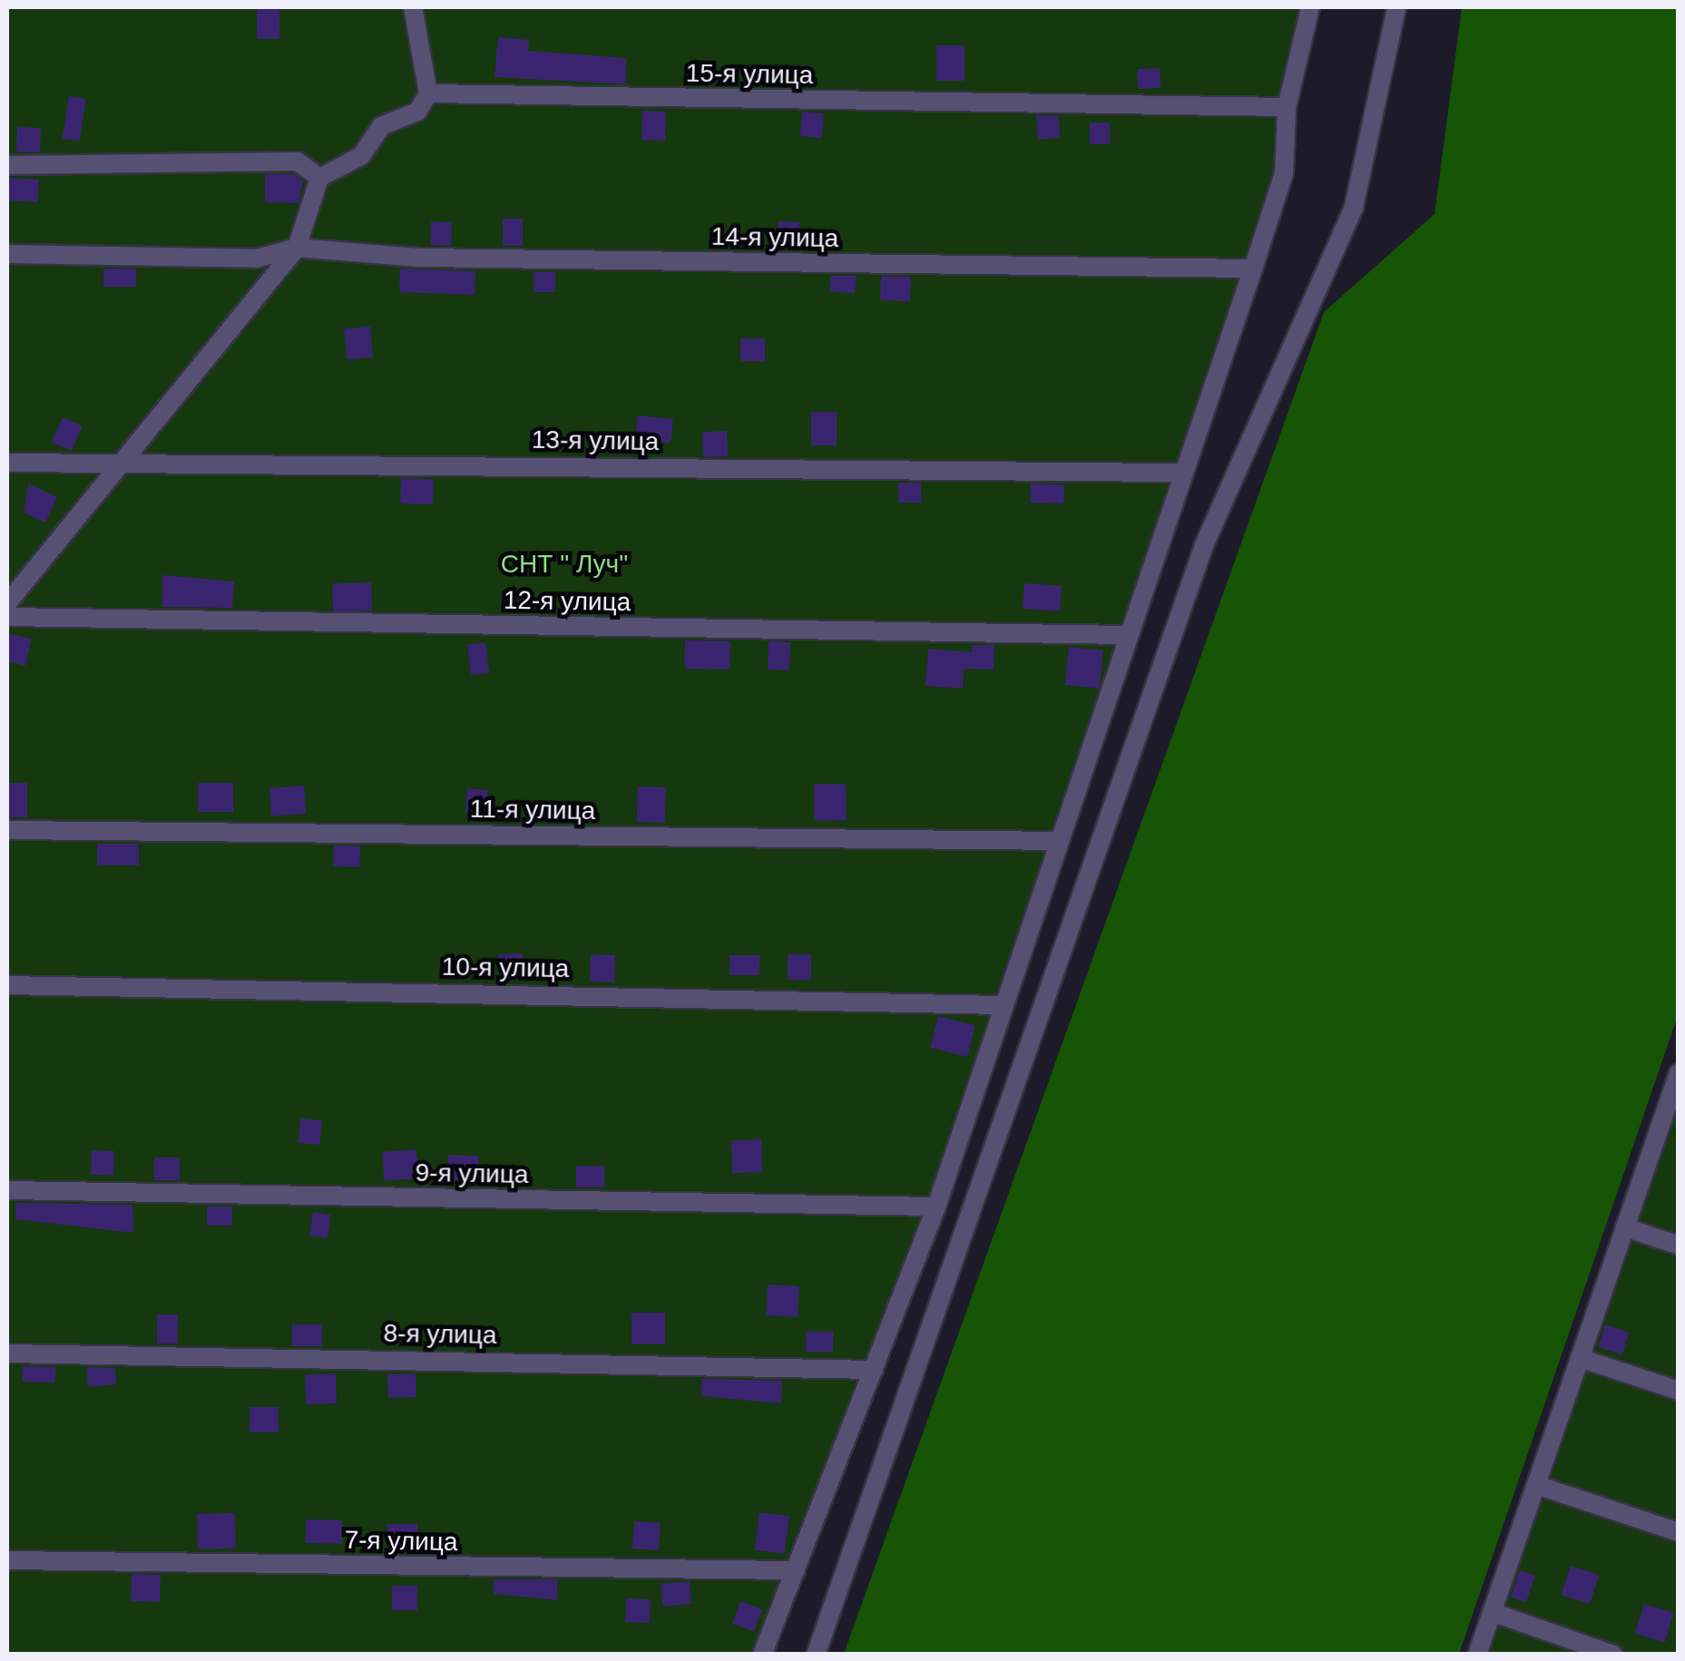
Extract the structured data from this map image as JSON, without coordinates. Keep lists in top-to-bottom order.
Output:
{
  "streets": {
    "street": [
      "15-я улица",
      "14-я улица",
      "13-я улица",
      "12-я улица",
      "11-я улица",
      "10-я улица",
      "9-я улица",
      "8-я улица",
      "7-я улица"
    ]
  },
  "parks": ["СНТ \" Луч\""]
}
